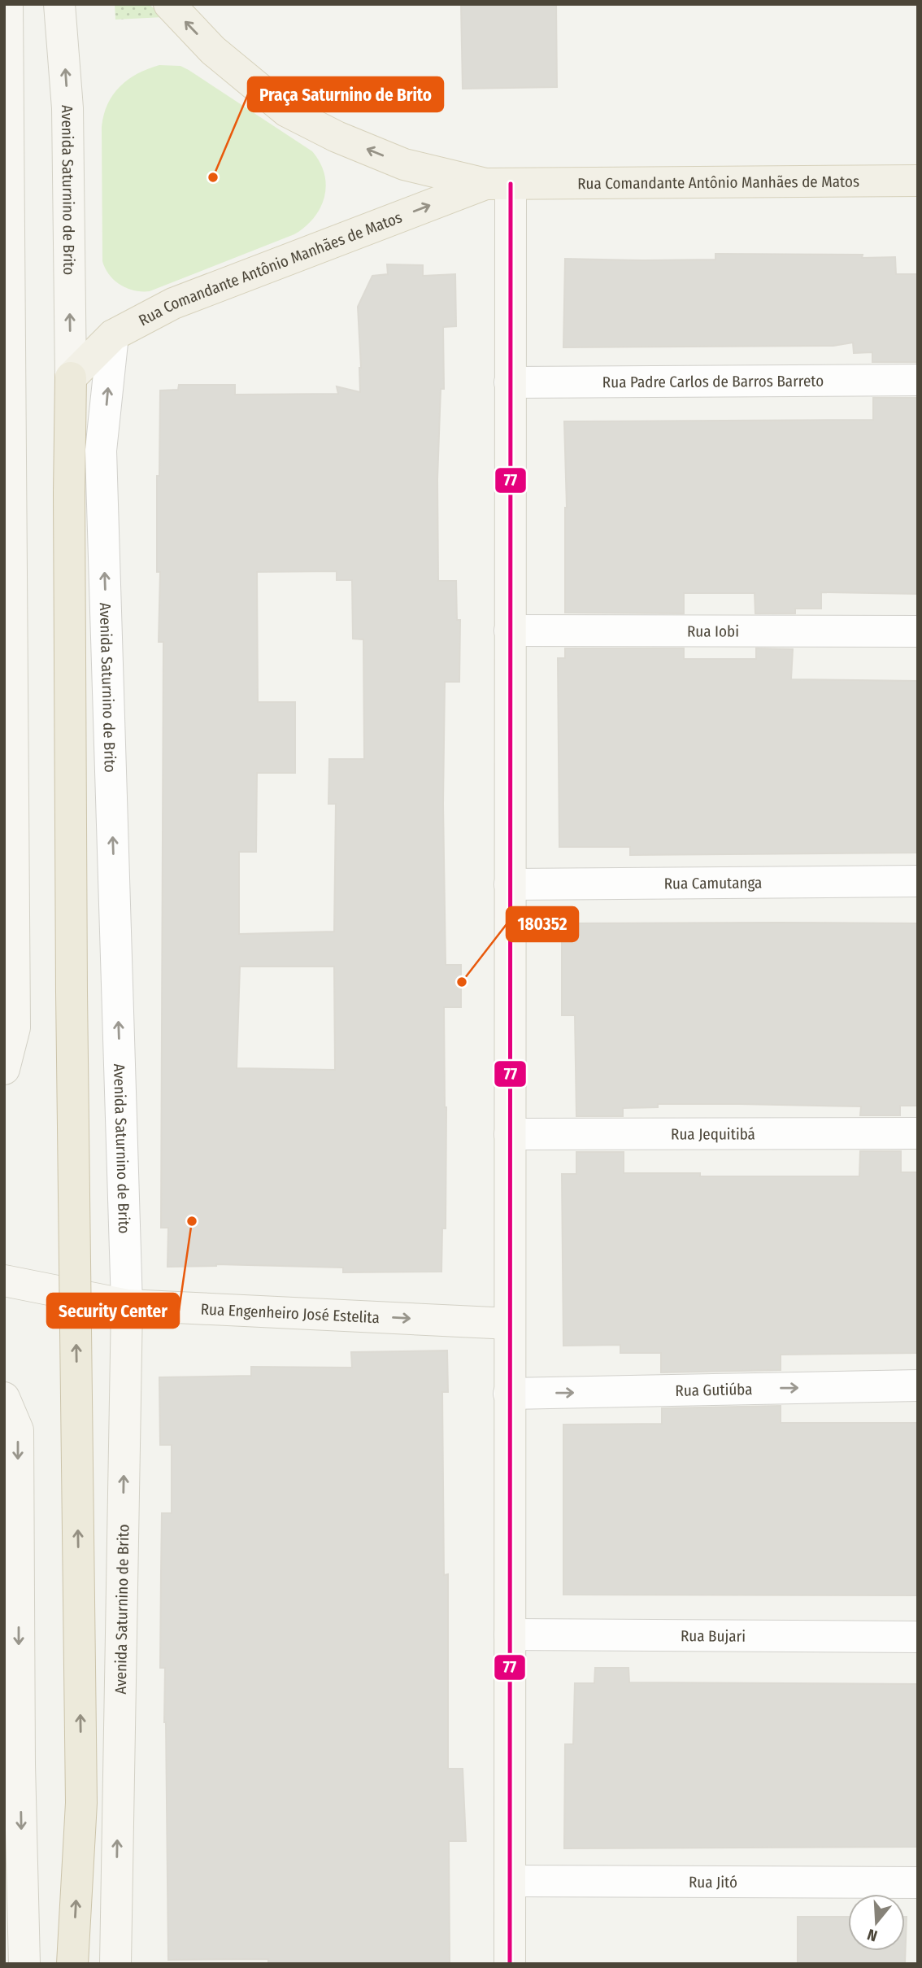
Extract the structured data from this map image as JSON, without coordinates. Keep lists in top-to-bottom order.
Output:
{
  "streets": {
    "main road": ["Rua Comandante Antônio Manhães de Matos", "Avenida Saturnino de Brito", "Rua Engenheiro José Estelita"],
    "street": [
      "Rua Padre Carlos de Barros Barreto",
      "Rua Iobi",
      "Rua Camutanga",
      "Rua Jequitibá",
      "Rua Gutiúba",
      "Rua Bujari",
      "Rua Jitó"
    ]
  },
  "crossings": [
    ["Rua Comandante Antônio Manhães de Matos", "Avenida Saturnino de Brito"],
    ["Avenida Saturnino de Brito", "Rua Engenheiro José Estelita"]
  ],
  "one_way": ["Rua Engenheiro José Estelita", "Rua Gutiúba"],
  "places": ["Praça Saturnino de Brito", "180352", "Security Center"],
  "lines": ["transit line 77"],
  "north": "bottom"
}
